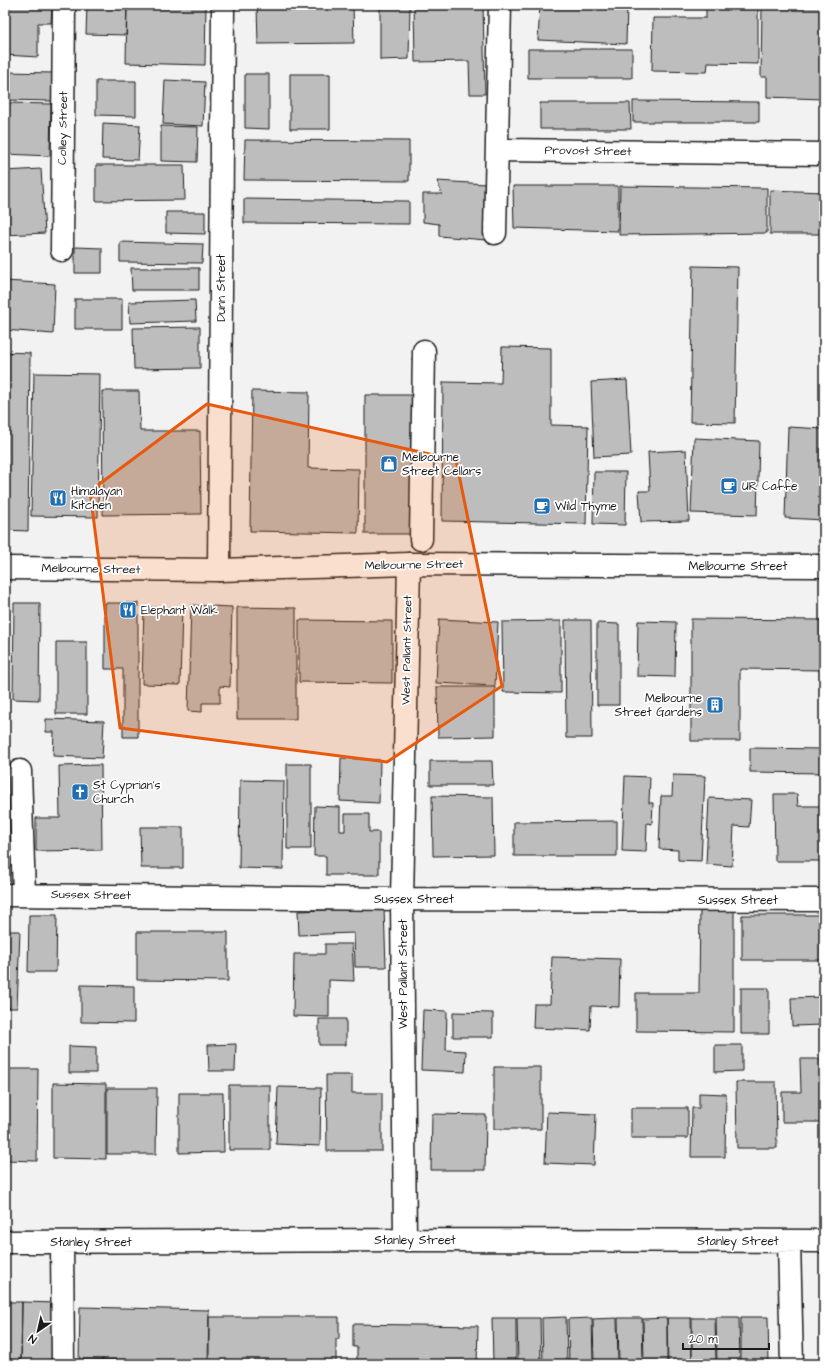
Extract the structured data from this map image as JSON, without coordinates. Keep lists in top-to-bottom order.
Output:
{
  "streets": {
    "street": [
      "Colley Street",
      "Provost Street",
      "Dunn Street",
      "Melbourne Street",
      "West Pallant Street",
      "Sussex Street",
      "Stanley Street"
    ]
  },
  "crossings": [
    ["Dunn Street", "Melbourne Street"],
    ["Melbourne Street", "West Pallant Street"],
    ["West Pallant Street", "Sussex Street"],
    ["West Pallant Street", "Stanley Street"]
  ],
  "places": {
    "shop": ["Melbourne Street Cellars"],
    "cafe": ["UR Caffe", "Wild Thyme"],
    "restaurant": ["Himalayan Kitchen", "Elephant Walk"],
    "building": ["Melbourne Street Gardens"],
    "church": ["St Cyprian's Church"]
  },
  "scale_bar": "20 m",
  "north": "bottom left"
}
